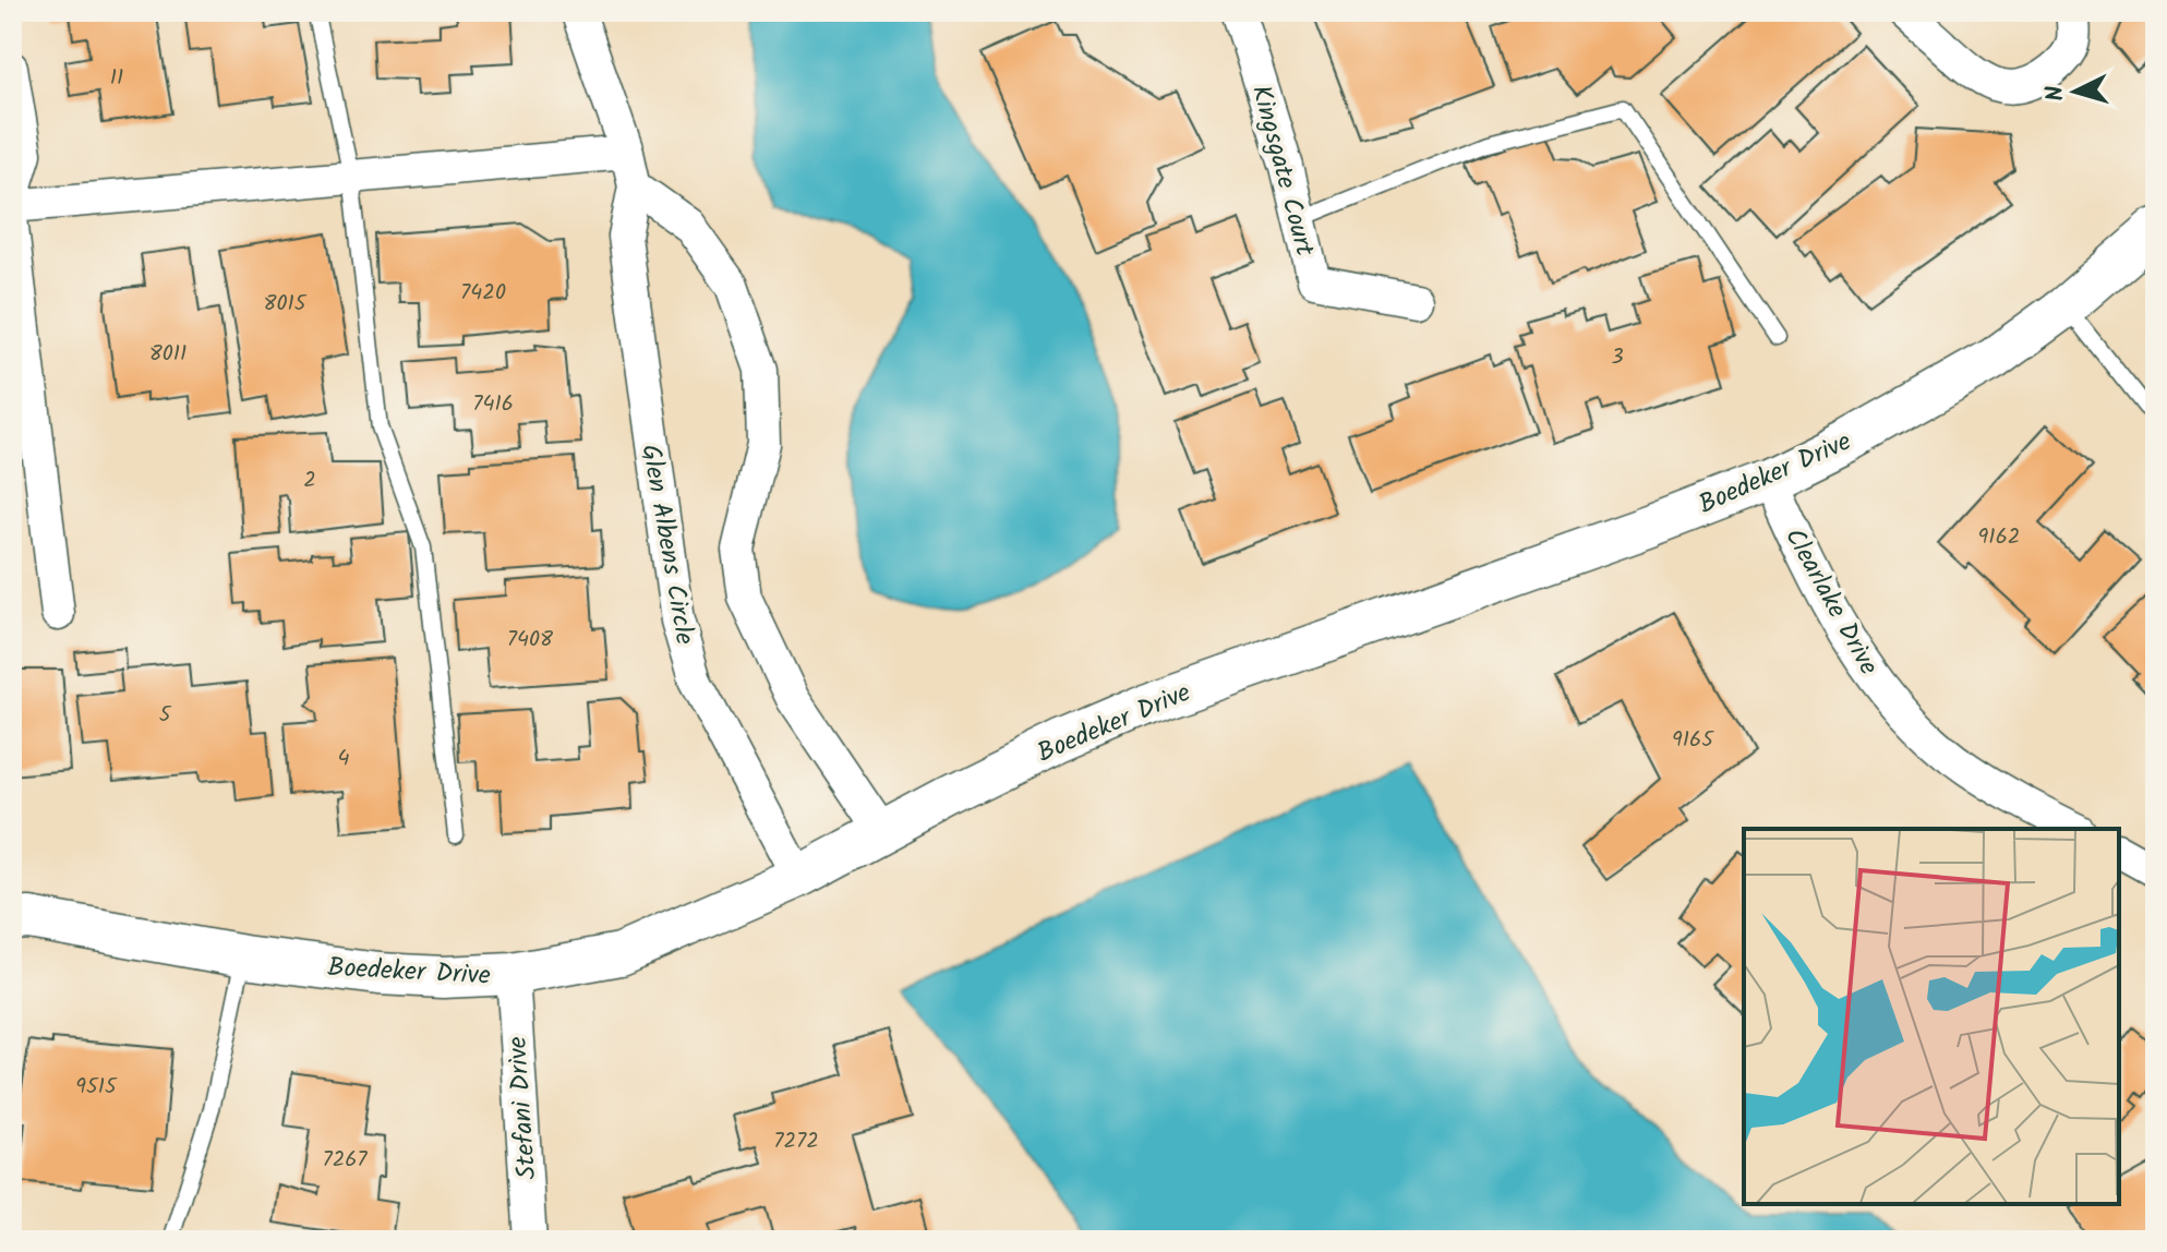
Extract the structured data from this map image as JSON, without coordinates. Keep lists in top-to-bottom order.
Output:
{
  "streets": {
    "street": [
      "Kingsgate Court",
      "Boedeker Drive",
      "Glen Albens Circle",
      "Clearlake Drive",
      "Stefani Drive"
    ]
  },
  "crossings": [
    ["Boedeker Drive", "Glen Albens Circle"],
    ["Boedeker Drive", "Clearlake Drive"],
    ["Boedeker Drive", "Stefani Drive"]
  ],
  "house_numbers": [
    "11",
    "7420",
    "8015",
    "8011",
    "3",
    "7416",
    "2",
    "9162",
    "7408",
    "5",
    "9165",
    "4",
    "9515",
    "7272",
    "7267"
  ],
  "north": "left"
}
